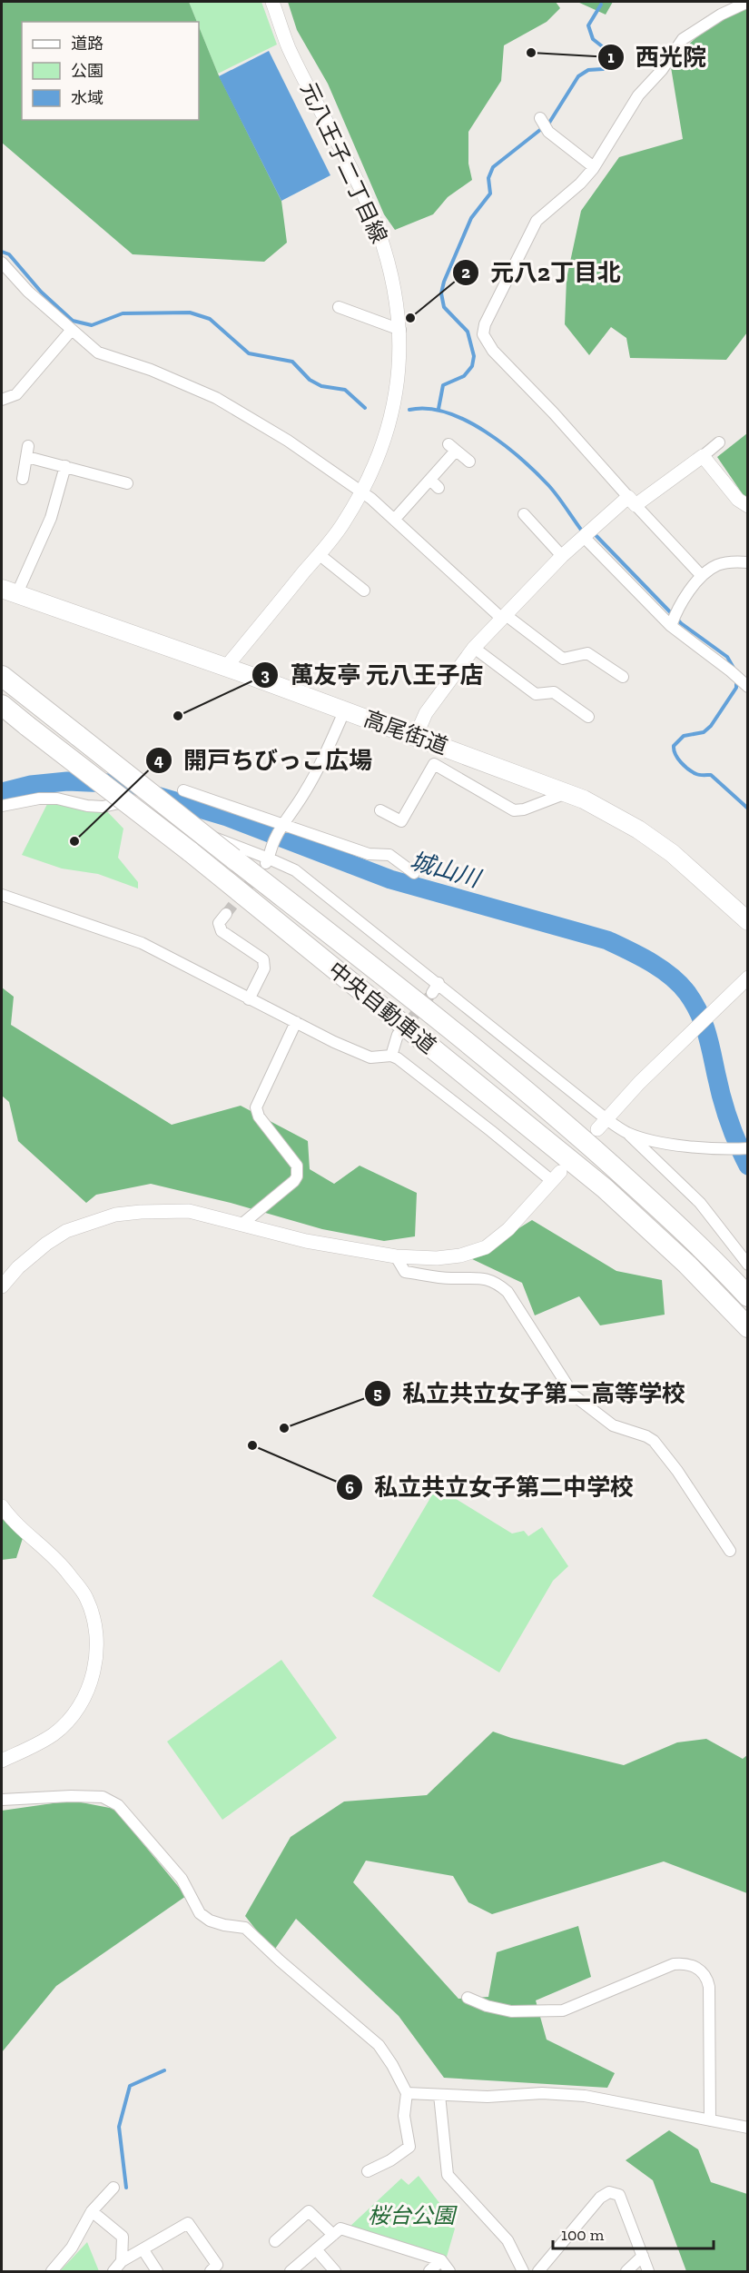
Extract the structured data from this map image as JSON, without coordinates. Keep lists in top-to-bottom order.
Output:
{
  "streets": {
    "highway": ["中央自動車道"],
    "main road": ["高尾街道"],
    "street": ["元八王子二丁目線"]
  },
  "crossings": [
    ["元八王子二丁目線", "高尾街道"]
  ],
  "water": ["城山川"],
  "parks": ["桜台公園"],
  "places": [
    "西光院",
    "元八2丁目北",
    "萬友亭 元八王子店",
    "開戸ちびっこ広場",
    "私立共立女子第二高等学校",
    "私立共立女子第二中学校"
  ],
  "legend": ["道路", "公園", "水域"],
  "scale_bar": "100 m"
}
